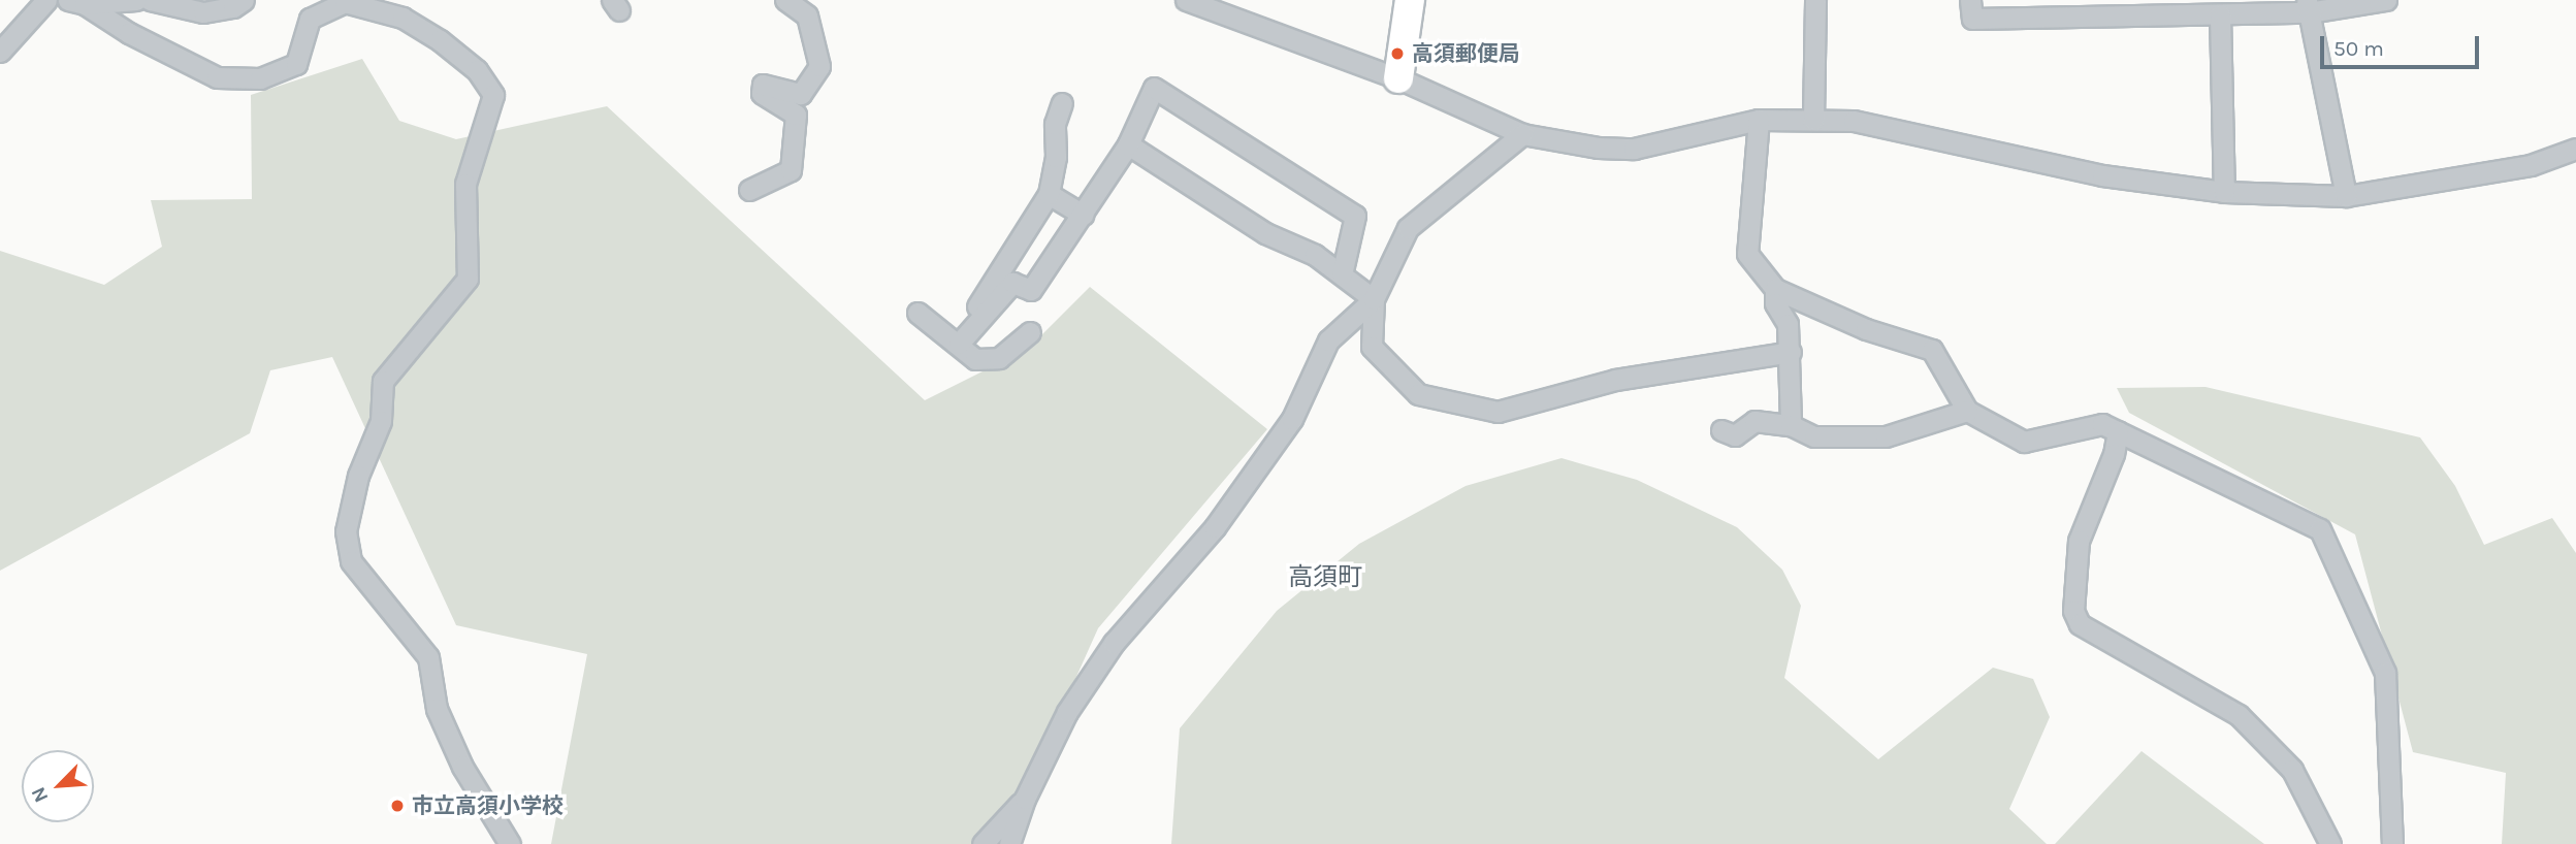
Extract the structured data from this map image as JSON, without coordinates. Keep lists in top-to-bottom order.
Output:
{
  "districts": ["高須町"],
  "places": ["高須郵便局", "市立高須小学校"],
  "scale_bar": "50 m",
  "north": "bottom left"
}
